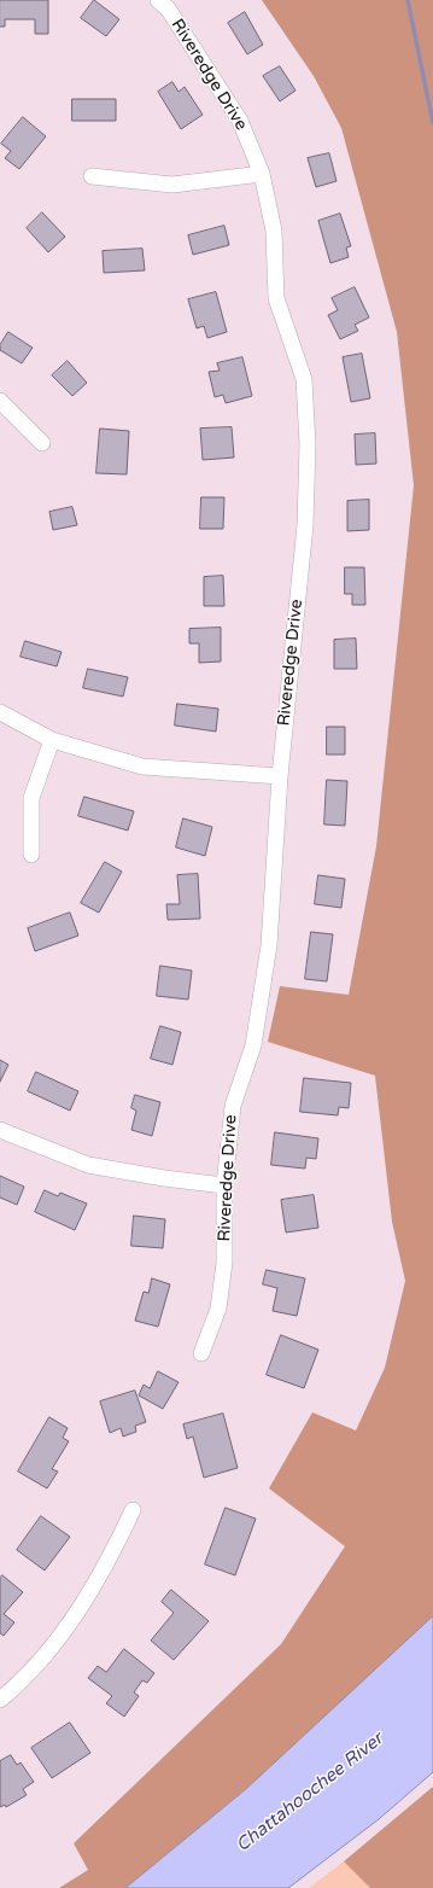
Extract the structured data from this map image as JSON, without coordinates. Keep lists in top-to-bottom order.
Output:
{
  "streets": {
    "street": ["Riveredge Drive"]
  },
  "water": ["Chattahoochee River"]
}
